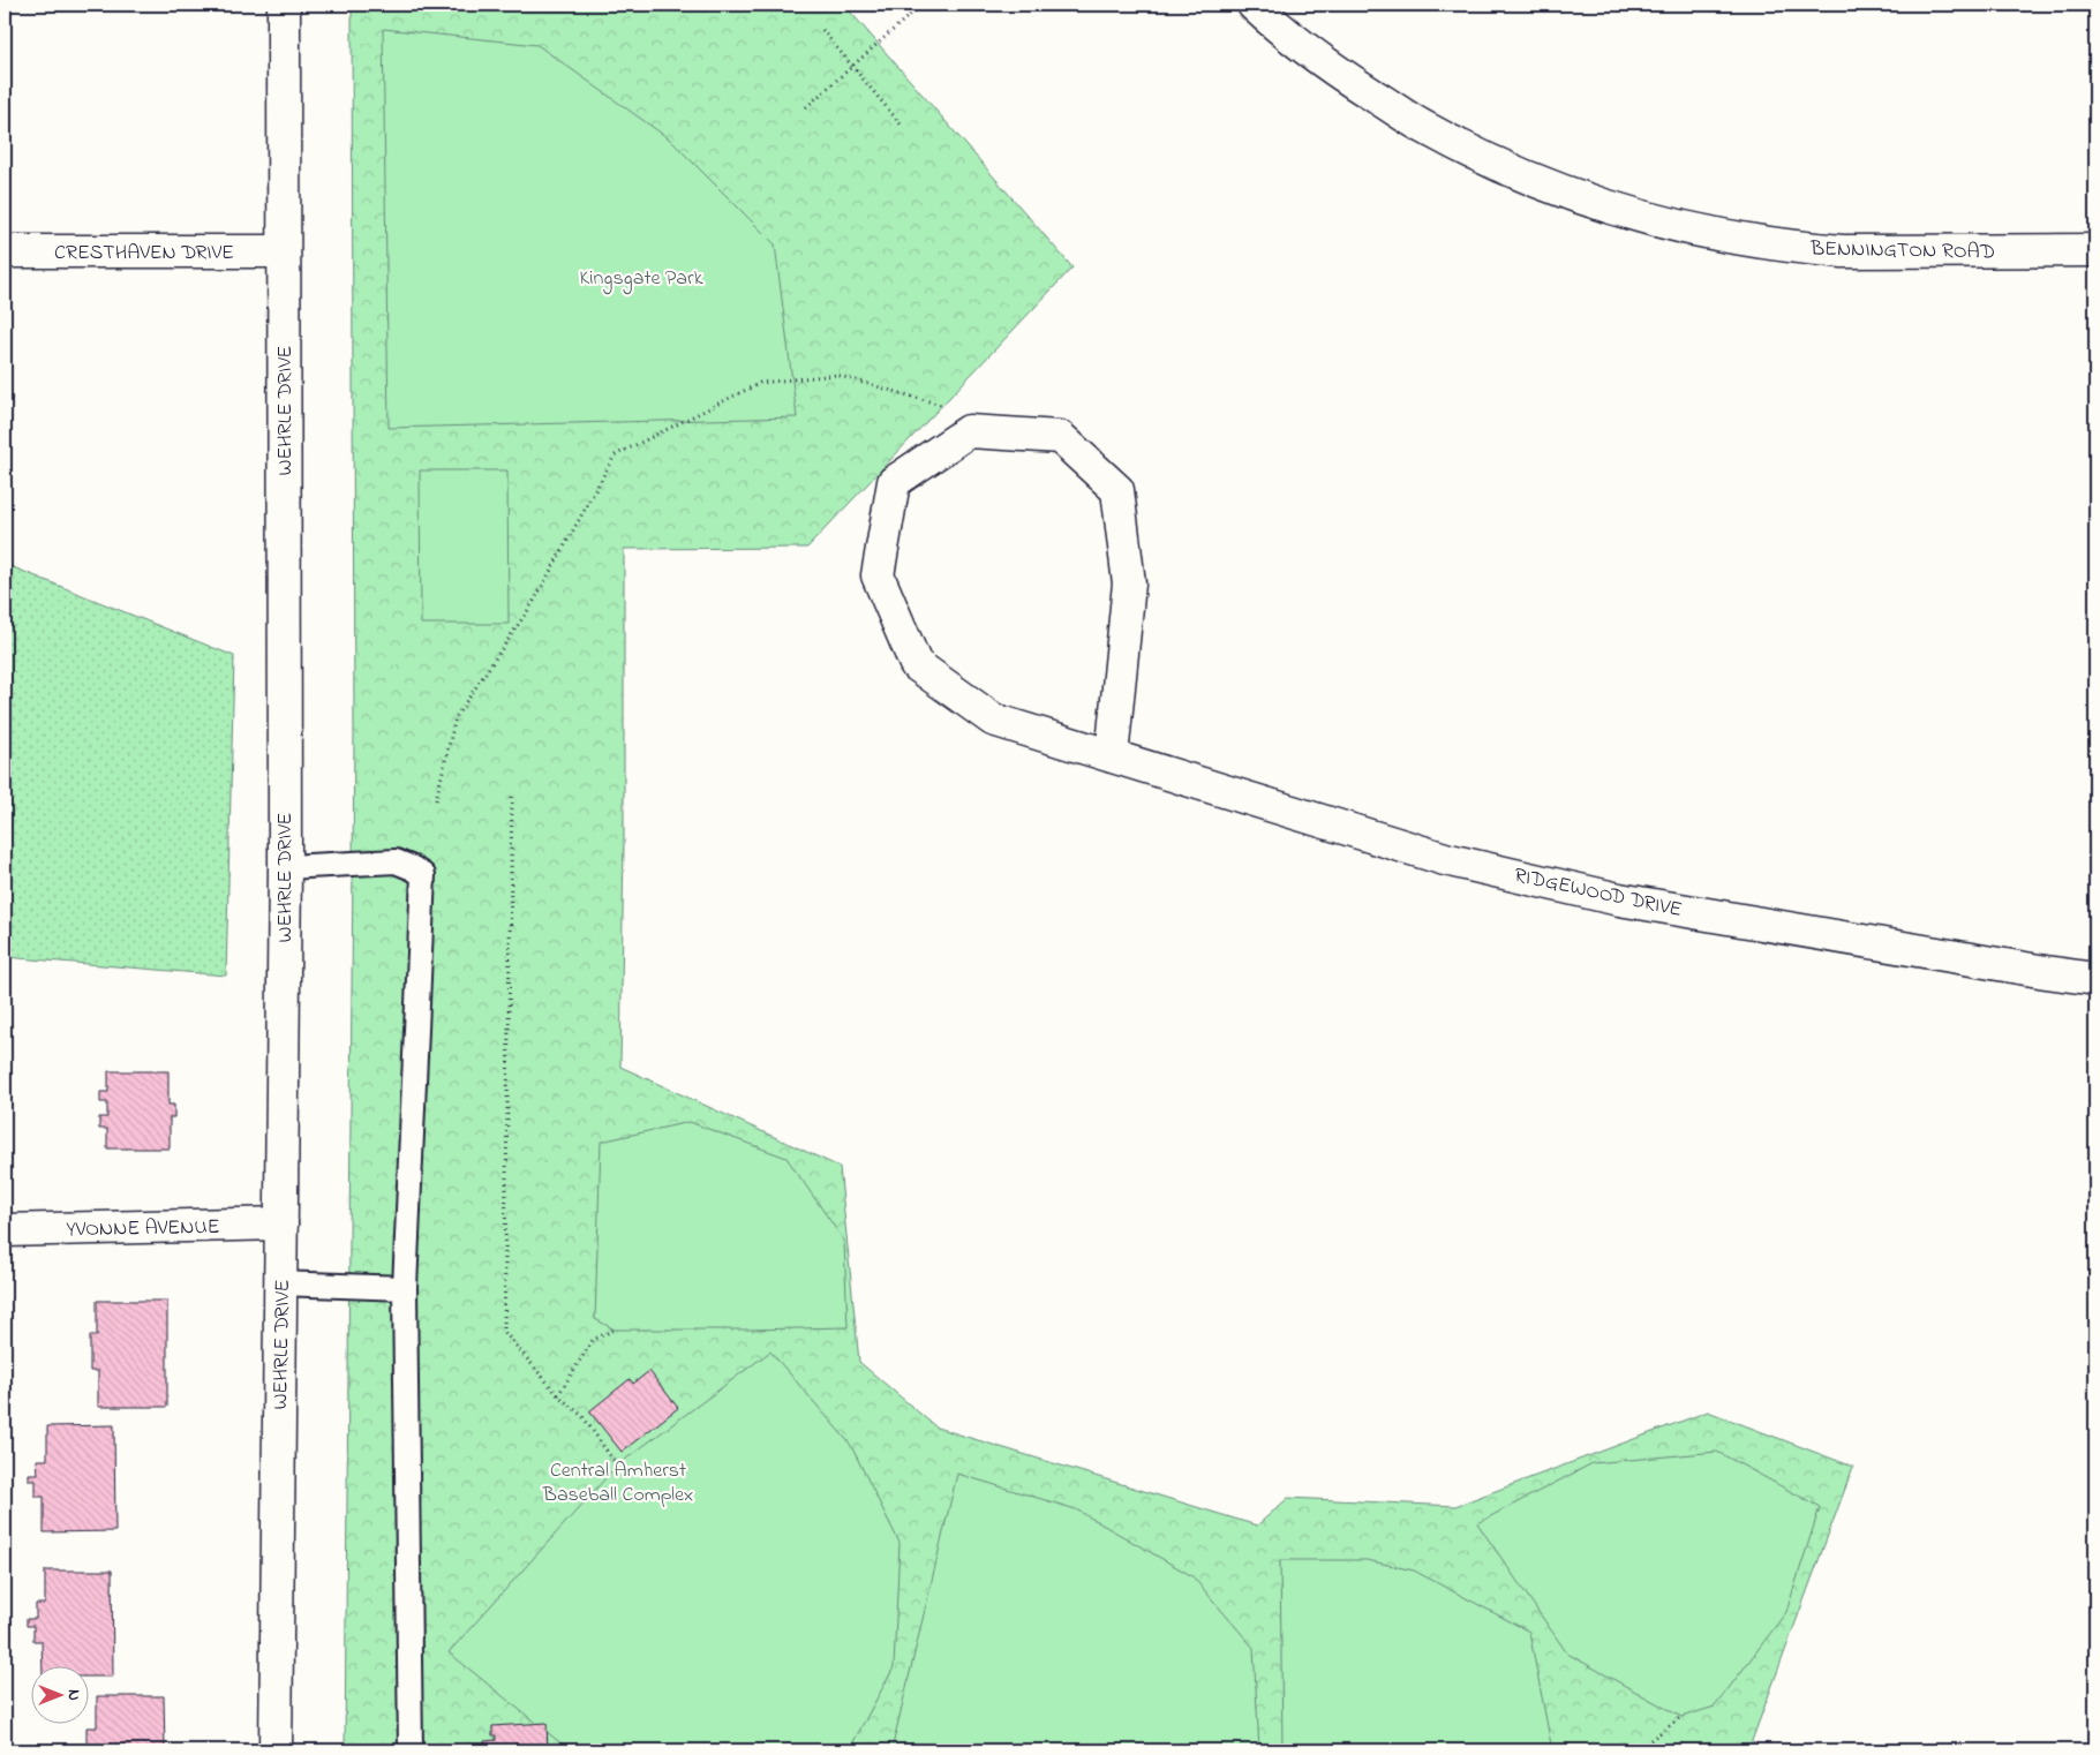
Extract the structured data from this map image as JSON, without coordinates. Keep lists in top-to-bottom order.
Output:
{
  "streets": {
    "street": [
      "BENNINGTON ROAD",
      "CRESTHAVEN DRIVE",
      "WEHRLE DRIVE",
      "RIDGEWOOD DRIVE",
      "YVONNE AVENUE"
    ]
  },
  "crossings": [
    ["CRESTHAVEN DRIVE", "WEHRLE DRIVE"],
    ["WEHRLE DRIVE", "YVONNE AVENUE"]
  ],
  "parks": ["Kingsgate Park", "Central Amherst Baseball Complex"],
  "north": "right"
}
